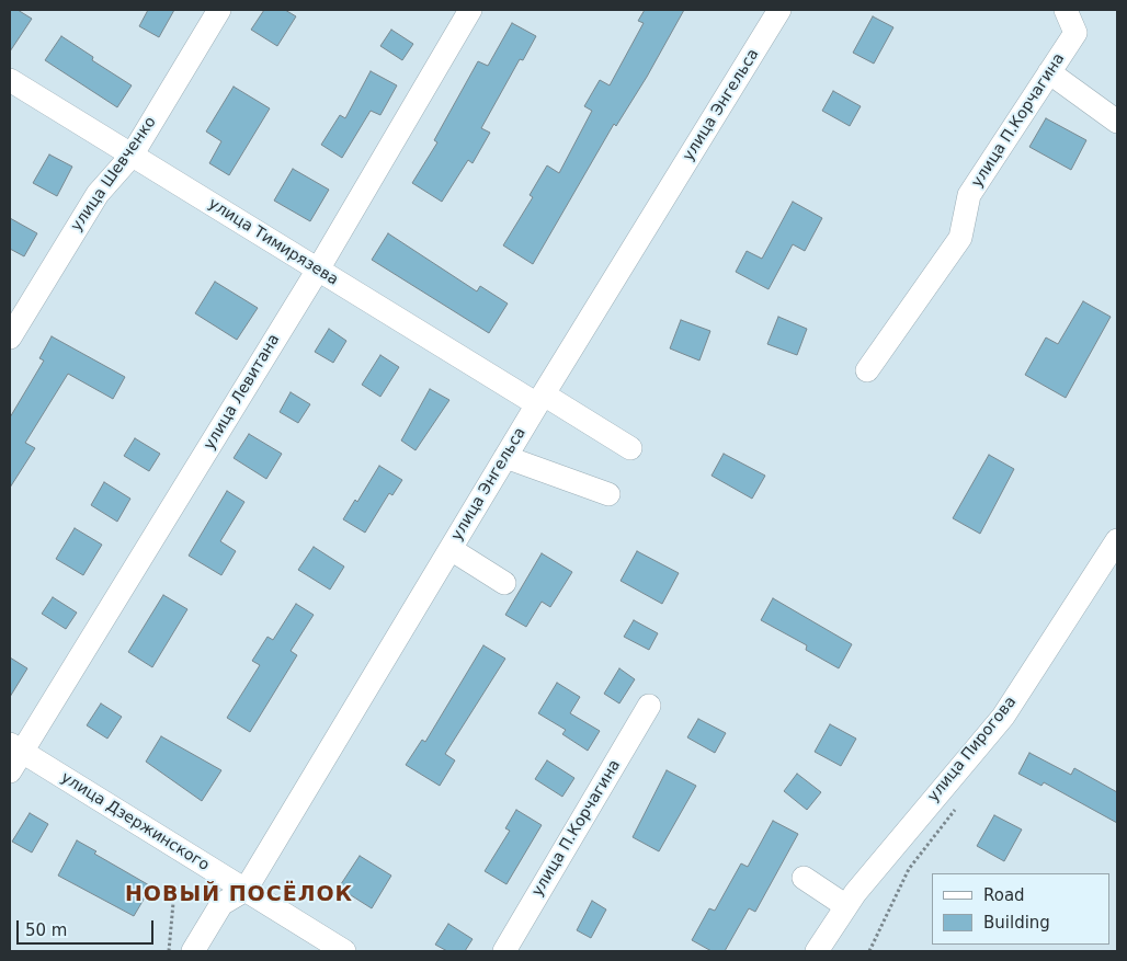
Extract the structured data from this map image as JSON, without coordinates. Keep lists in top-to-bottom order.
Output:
{
  "streets": {
    "street": [
      "улица Энгельса",
      "улица П.Корчагина",
      "улица Шевченко",
      "улица Тимирязева",
      "улица Левитана",
      "улица Пирогова",
      "улица Дзержинского"
    ]
  },
  "crossings": [
    ["улица Энгельса", "улица Тимирязева"],
    ["улица Энгельса", "улица Дзержинского"],
    ["улица Шевченко", "улица Тимирязева"],
    ["улица Тимирязева", "улица Левитана"],
    ["улица Левитана", "улица Дзержинского"]
  ],
  "districts": ["НОВЫЙ ПОСЁЛОК"],
  "legend": ["Road", "Building"],
  "scale_bar": "50 m"
}
